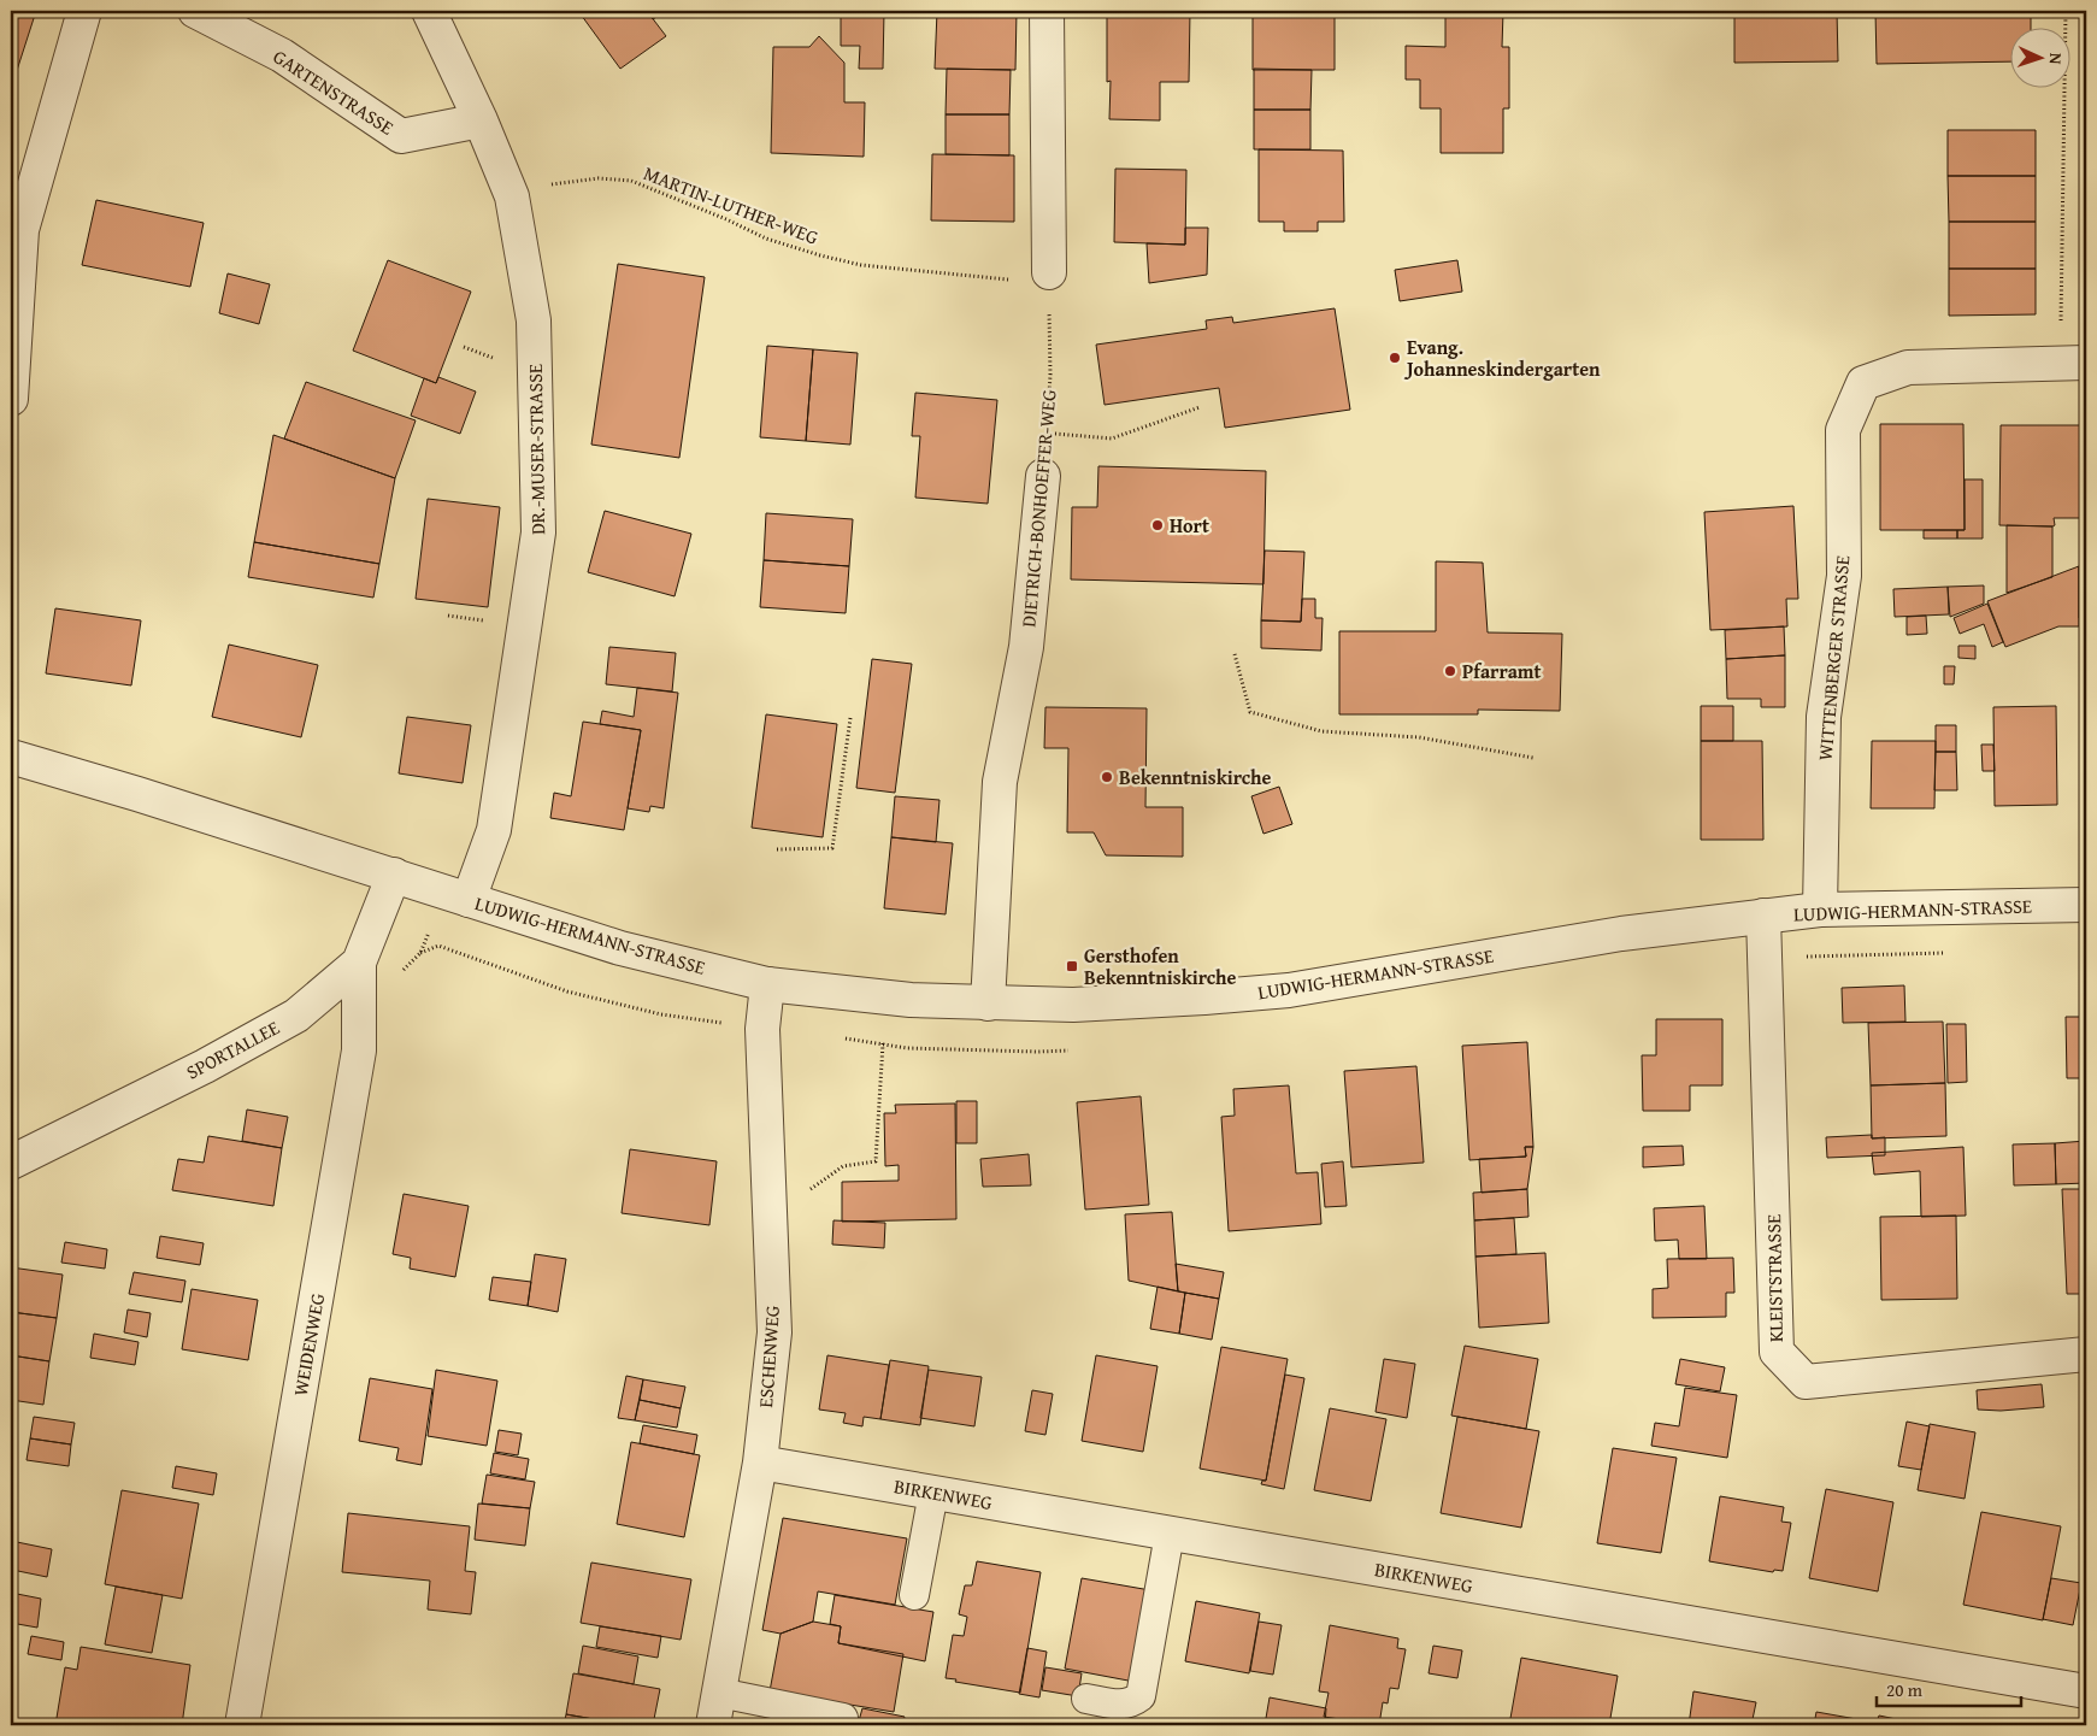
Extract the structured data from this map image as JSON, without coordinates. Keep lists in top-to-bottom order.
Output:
{
  "streets": {
    "street": [
      "GARTENSTRASSE",
      "DR.-MUSER-STRASSE",
      "DIETRICH-BONHOEFFER-WEG",
      "WITTENBERGER STRASSE",
      "LUDWIG-HERMANN-STRASSE",
      "SPORTALLEE",
      "KLEISTSTRASSE",
      "WEIDENWEG",
      "ESCHENWEG",
      "BIRKENWEG"
    ],
    "path": ["MARTIN-LUTHER-WEG"]
  },
  "crossings": [
    ["GARTENSTRASSE", "DR.-MUSER-STRASSE"],
    ["MARTIN-LUTHER-WEG", "DR.-MUSER-STRASSE"],
    ["MARTIN-LUTHER-WEG", "DIETRICH-BONHOEFFER-WEG"],
    ["DR.-MUSER-STRASSE", "LUDWIG-HERMANN-STRASSE"],
    ["DIETRICH-BONHOEFFER-WEG", "LUDWIG-HERMANN-STRASSE"],
    ["WITTENBERGER STRASSE", "LUDWIG-HERMANN-STRASSE"],
    ["LUDWIG-HERMANN-STRASSE", "SPORTALLEE"],
    ["LUDWIG-HERMANN-STRASSE", "KLEISTSTRASSE"],
    ["LUDWIG-HERMANN-STRASSE", "ESCHENWEG"],
    ["SPORTALLEE", "WEIDENWEG"],
    ["ESCHENWEG", "BIRKENWEG"]
  ],
  "places": {
    "other": [
      "Evang. Johanneskindergarten",
      "Hort",
      "Pfarramt",
      "Bekenntniskirche"
    ],
    "transit": ["Gersthofen Bekenntniskirche"]
  },
  "scale_bar": "20 m",
  "north": "right"
}
